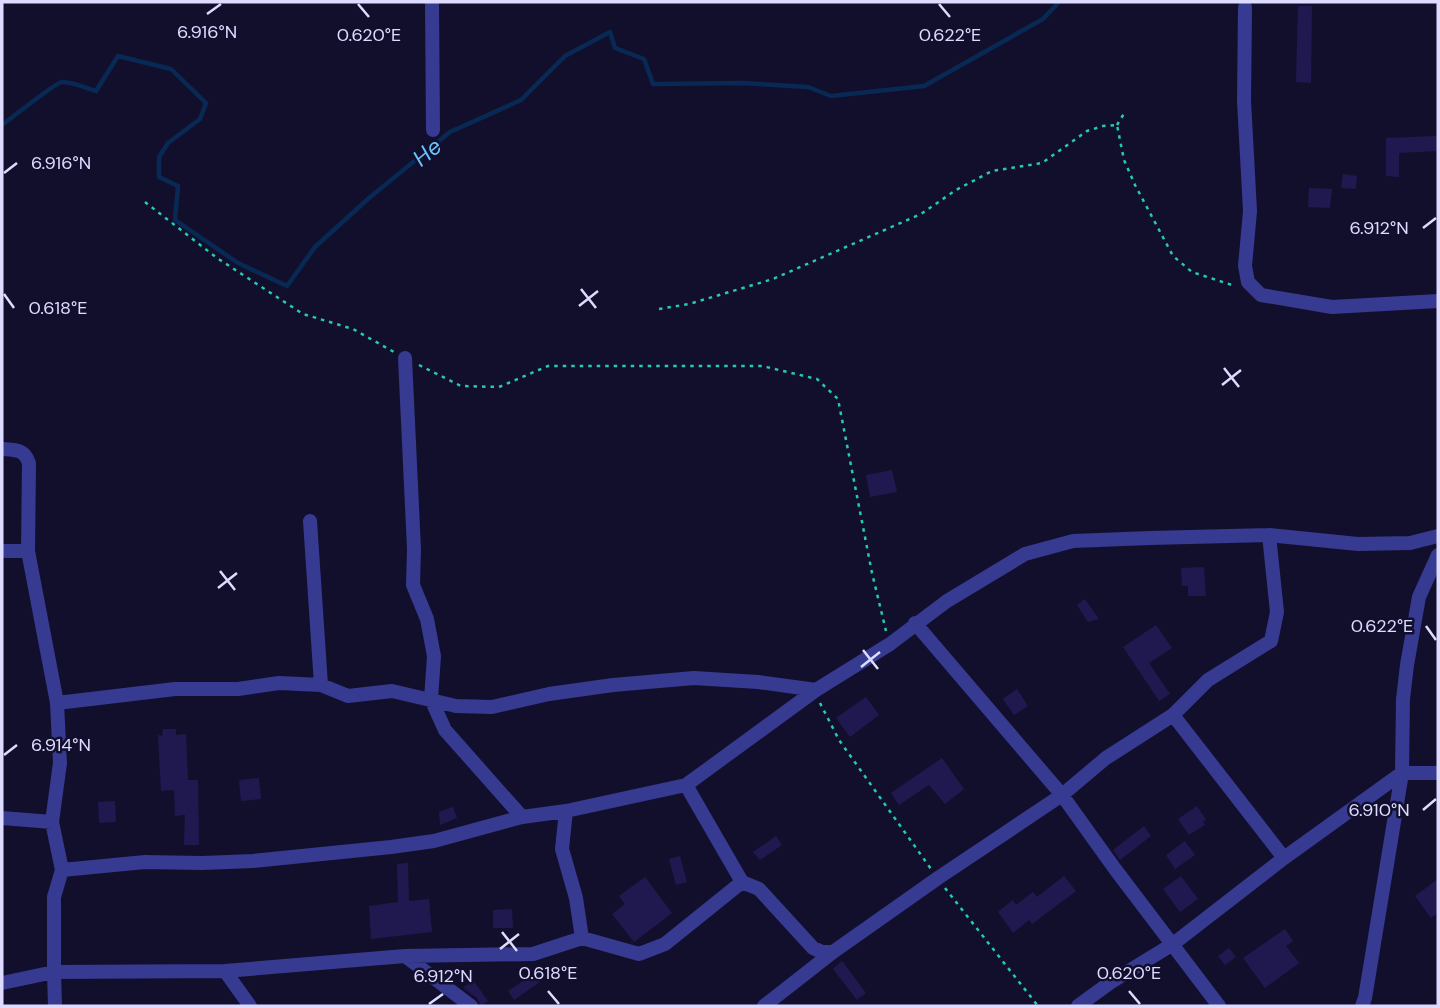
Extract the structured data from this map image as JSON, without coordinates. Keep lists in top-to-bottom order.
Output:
{
  "water": ["He"],
  "coordinates": [
    "6.916°N",
    "0.622°E",
    "0.620°E",
    "6.912°N",
    "0.618°E",
    "6.914°N",
    "6.910°N"
  ]
}
